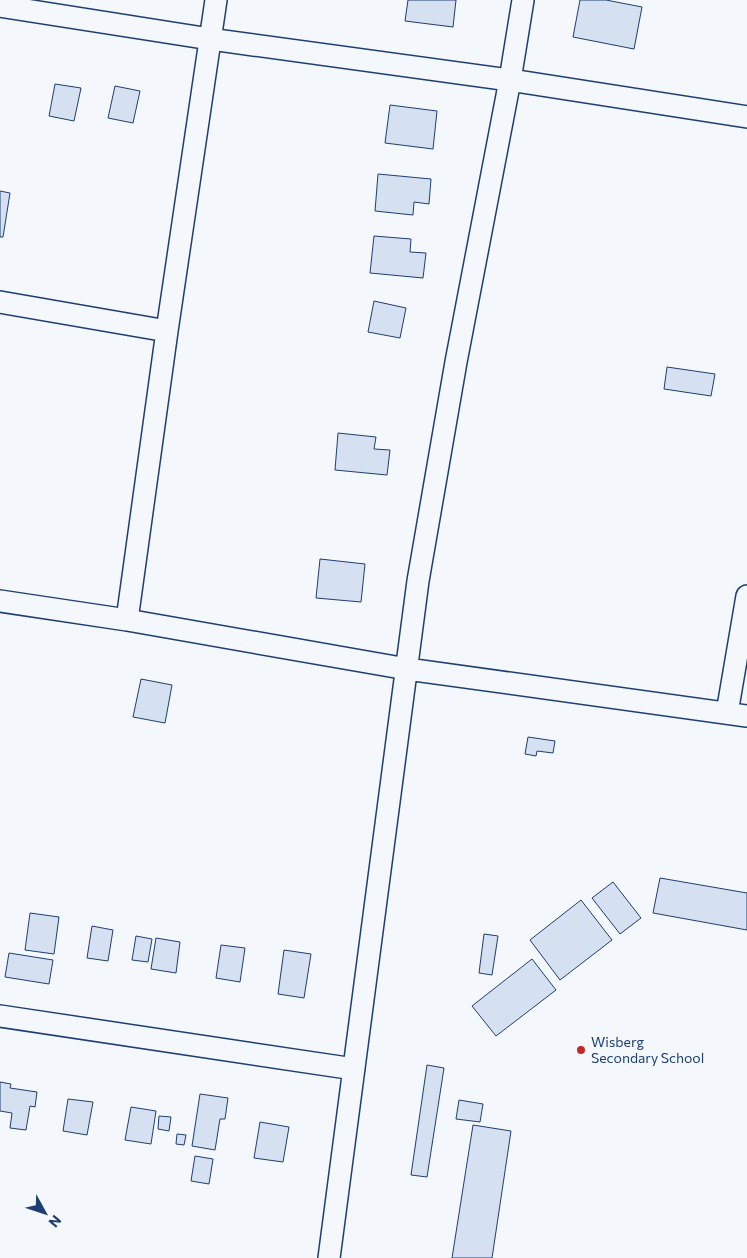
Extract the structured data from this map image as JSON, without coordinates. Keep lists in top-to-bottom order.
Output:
{
  "places": ["Wisberg Secondary School"],
  "north": "bottom right"
}
